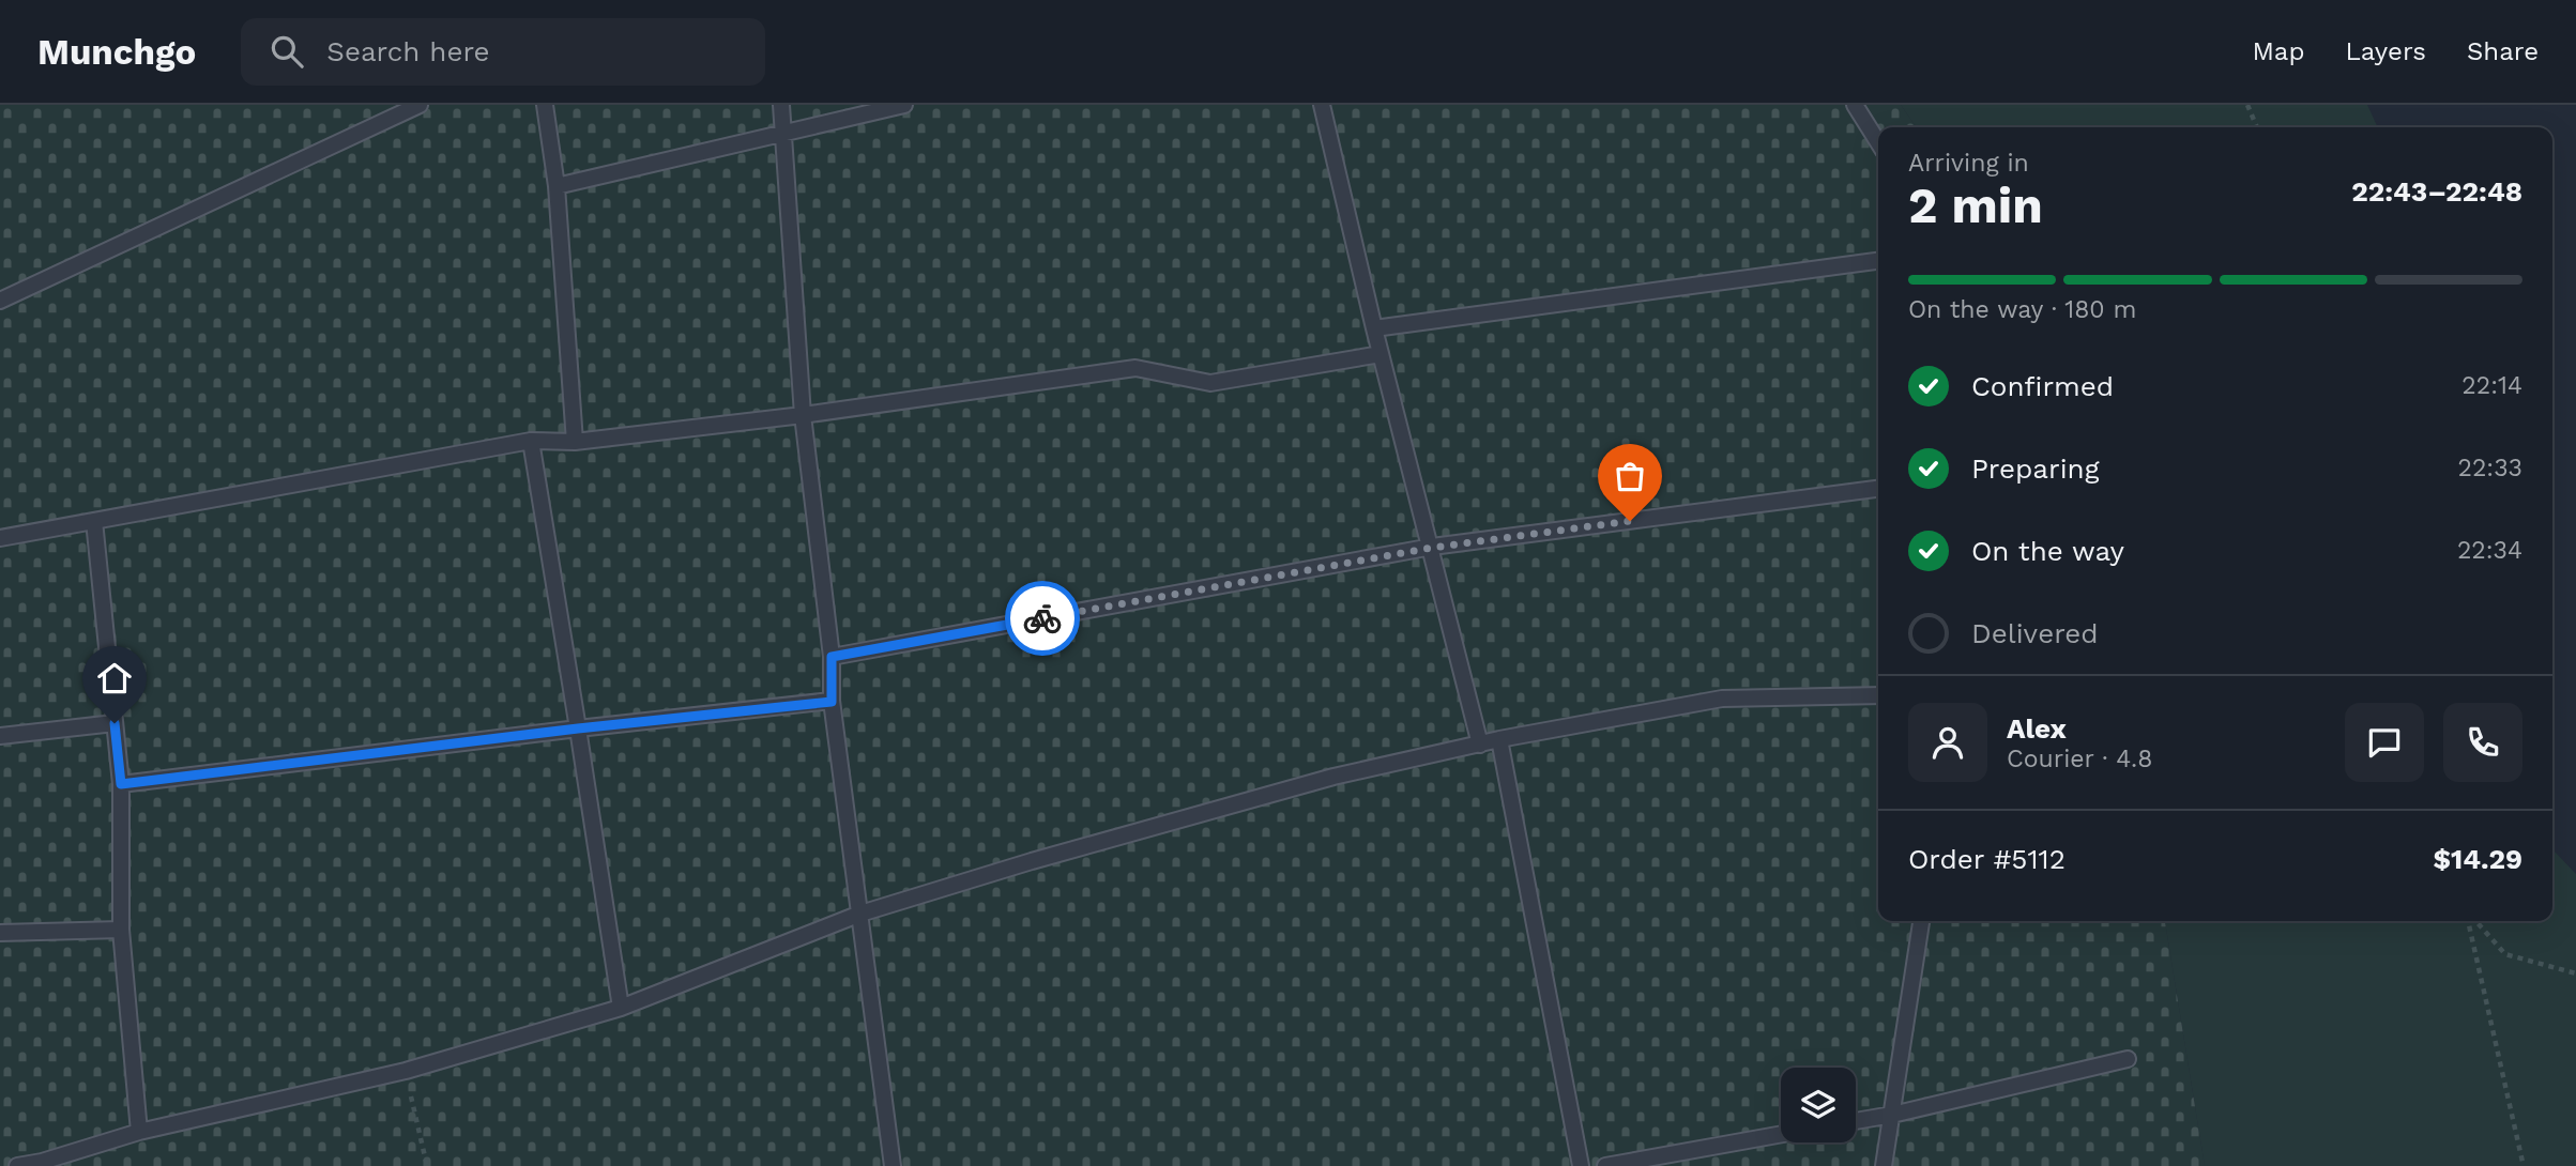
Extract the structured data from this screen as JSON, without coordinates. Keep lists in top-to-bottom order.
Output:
{
  "page": {
    "header": "Munchgo",
    "search": "Search here",
    "nav": ["Map", "Layers", "Share"],
    "heading": ["2 min", "Arriving in", "22:43–22:48"],
    "panel": [
      "Alex",
      "Courier · 4.8",
      "Order #5112",
      "$14.29"
    ],
    "bar": "On the way · 180 m",
    "list": [
      ["Confirmed", "22:14"],
      ["Preparing", "22:33"],
      ["On the way", "22:34"],
      "Delivered"
    ]
  }
}
